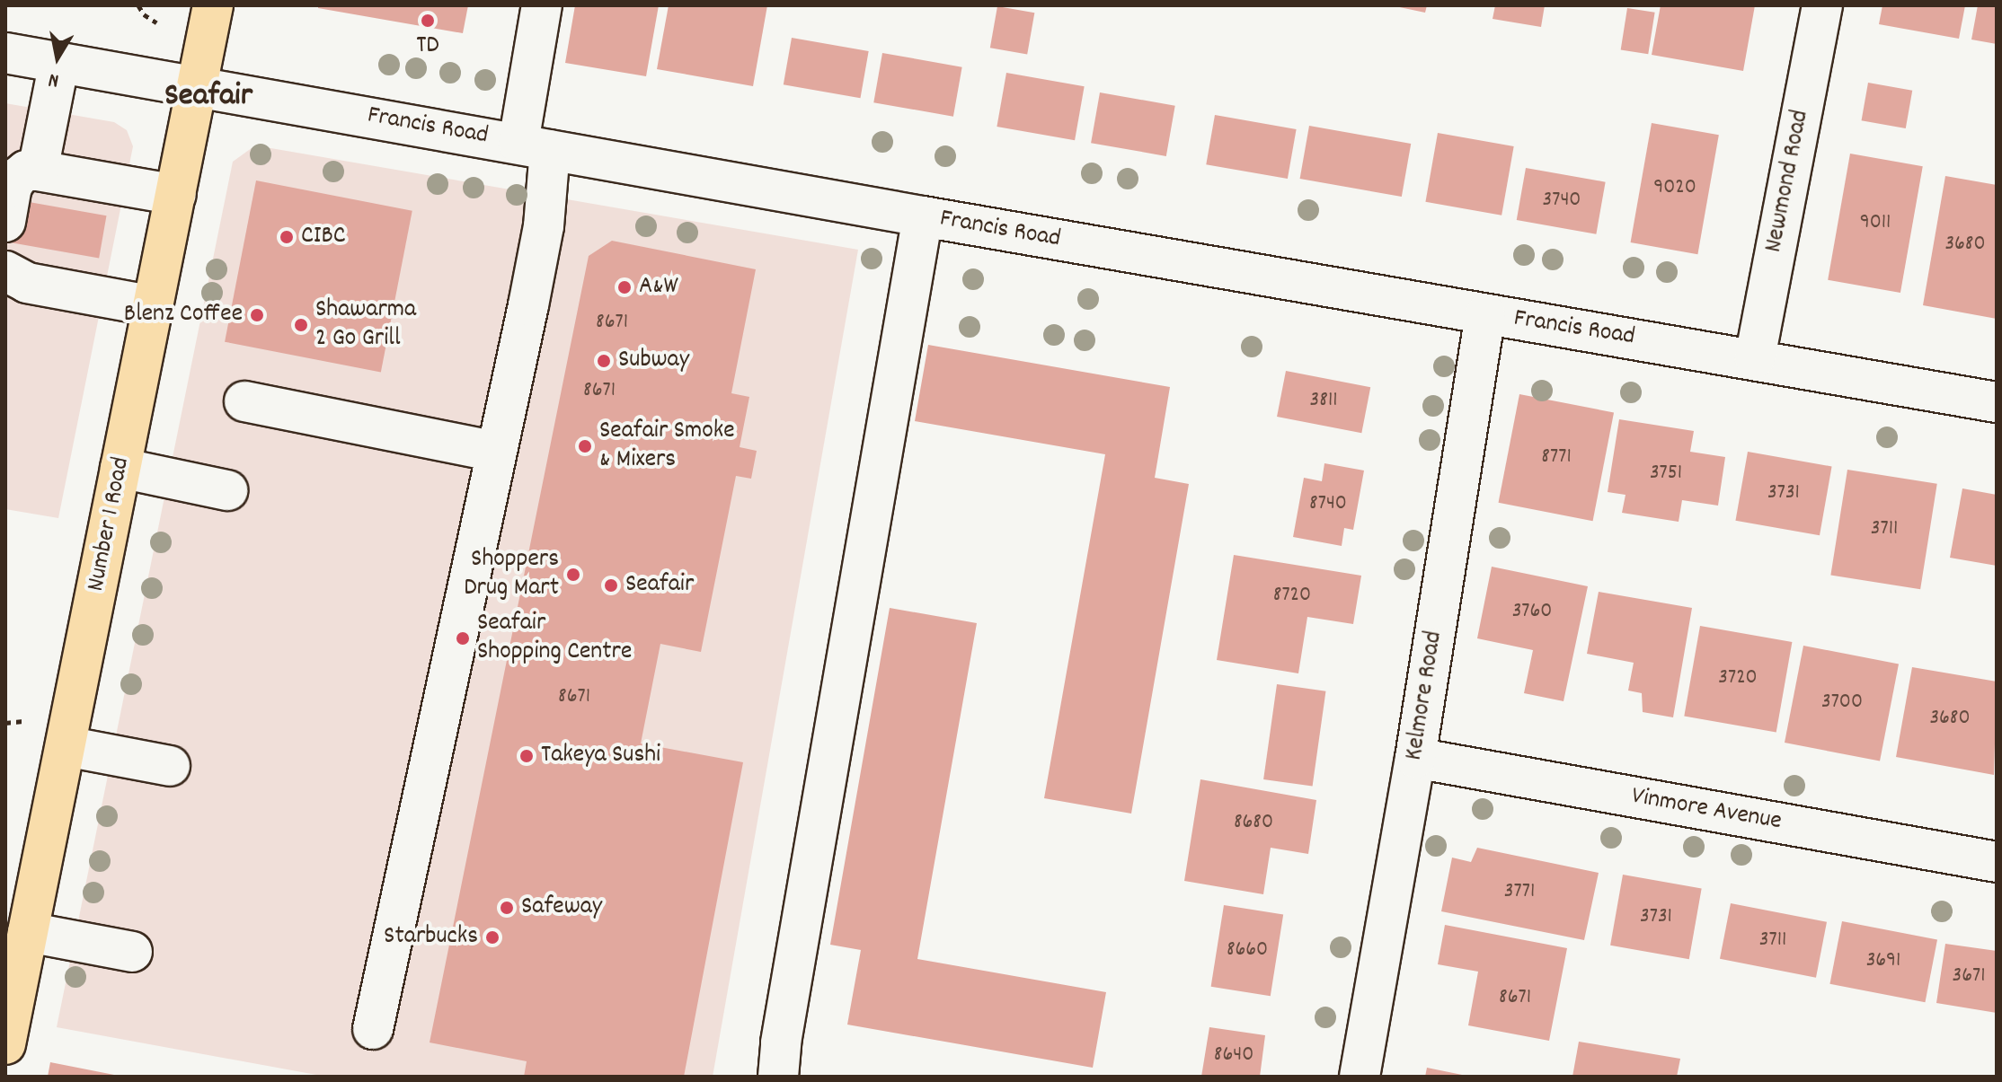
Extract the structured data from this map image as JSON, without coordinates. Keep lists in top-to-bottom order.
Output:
{
  "streets": {
    "main road": ["Number 1 Road"],
    "street": [
      "Francis Road",
      "Newmond Road",
      "Kelmore Road",
      "Vinmore Avenue"
    ]
  },
  "crossings": [
    ["Francis Road", "Newmond Road"],
    ["Francis Road", "Number 1 Road"],
    ["Francis Road", "Kelmore Road"],
    ["Kelmore Road", "Vinmore Avenue"]
  ],
  "districts": ["Seafair"],
  "places": [
    "TD",
    "CIBC",
    "A&W",
    "Blenz Coffee",
    "Shawarma 2 Go Grill",
    "Subway",
    "Seafair Smoke & Mixers",
    "Shoppers Drug Mart",
    "Seafair",
    "Seafair Shopping Centre",
    "Takeya Sushi",
    "Safeway",
    "Starbucks"
  ],
  "house_numbers": [
    "9020",
    "3740",
    "9011",
    "3680",
    "8671",
    "8671",
    "3811",
    "8771",
    "3751",
    "3731",
    "8740",
    "3711",
    "8720",
    "3760",
    "3720",
    "8671",
    "3700",
    "3680",
    "8680",
    "3771",
    "3731",
    "3711",
    "8660",
    "3691",
    "3671",
    "8671",
    "8640"
  ],
  "north": "bottom"
}
